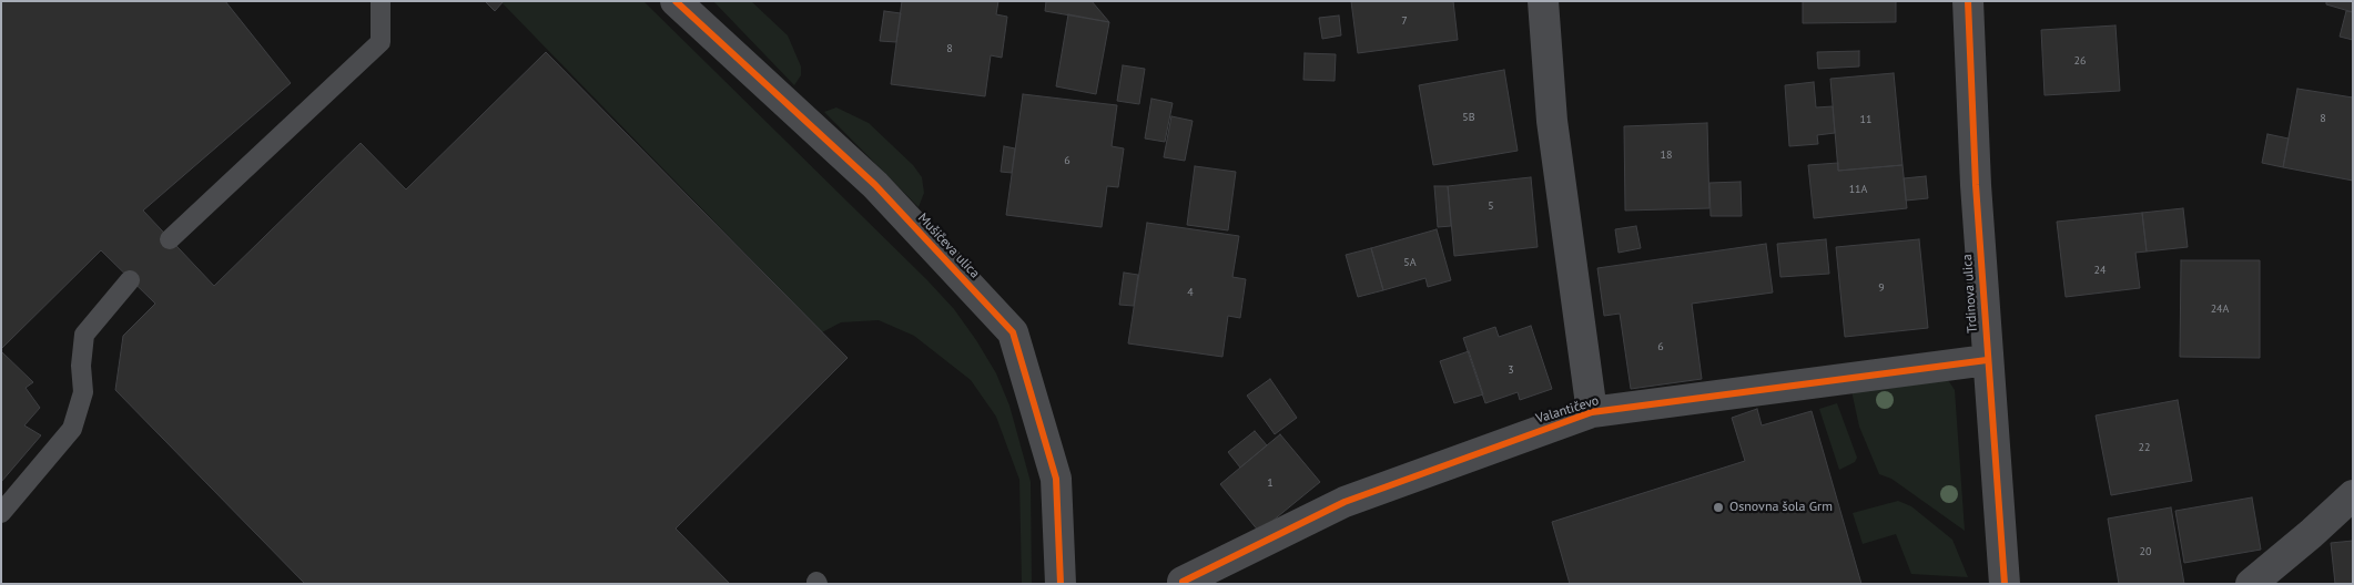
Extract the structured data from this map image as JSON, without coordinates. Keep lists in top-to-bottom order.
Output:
{
  "streets": {
    "street": ["Mušičeva ulica", "Trdinova ulica", "Valantičevo"]
  },
  "crossings": [
    ["Trdinova ulica", "Valantičevo"]
  ],
  "places": ["Osnovna šola Grm"],
  "house_numbers": [
    "7",
    "8",
    "26",
    "5B",
    "8",
    "11",
    "18",
    "6",
    "11A",
    "5",
    "5A",
    "24",
    "9",
    "4",
    "24A",
    "6",
    "3",
    "22",
    "1",
    "20"
  ]
}
